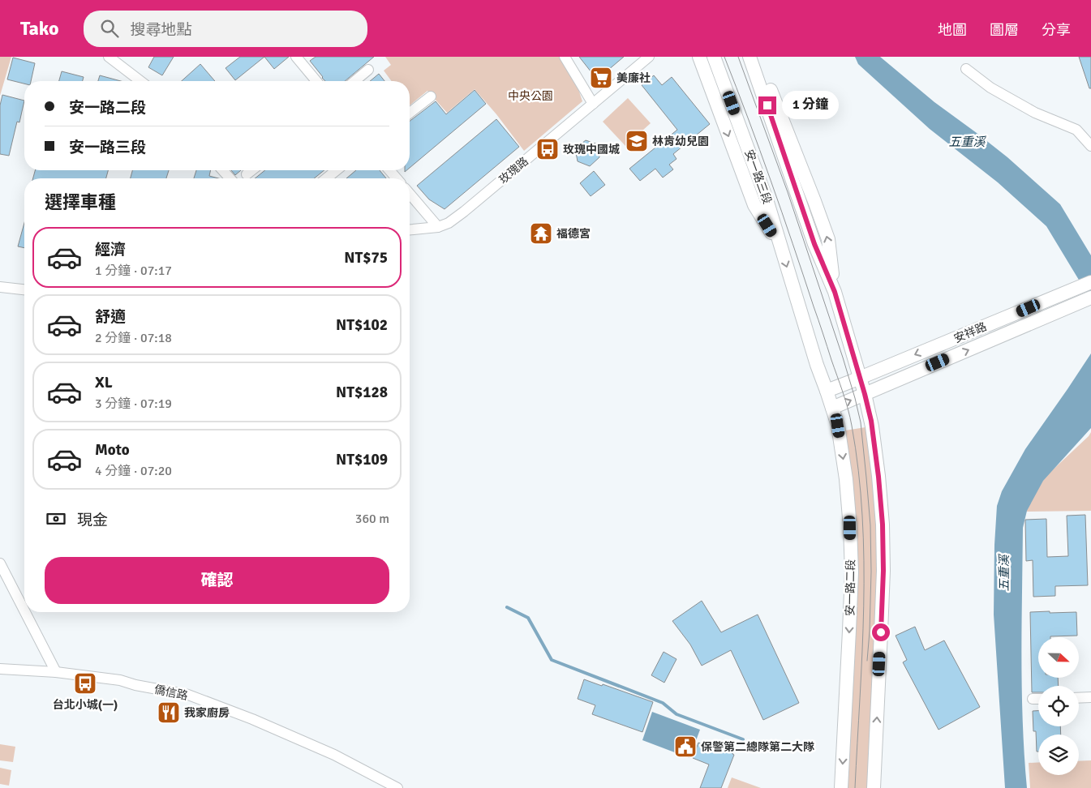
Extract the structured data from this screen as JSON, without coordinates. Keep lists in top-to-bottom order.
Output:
{
  "streets": {
    "street": [
      "玫瑰路",
      "安一路三段",
      "安祥路",
      "安一路二段",
      "僑信路"
    ]
  },
  "crossings": [
    ["安一路三段", "安祥路"],
    ["安一路三段", "安一路二段"],
    ["安祥路", "安一路二段"]
  ],
  "water": ["五重溪"],
  "parks": ["中央公園"],
  "places": {
    "supermarket": ["美廉社"],
    "school or university": ["林肯幼兒園"],
    "bus stop": ["玫瑰中國城", "台北小城(一)"],
    "temple": ["福德宮"],
    "restaurant": ["我家廚房"],
    "public building": ["保警第二總隊第二大隊"]
  },
  "north": "right",
  "page": {
    "header": "Tako",
    "search": "搜尋地點",
    "nav": ["地圖", "圖層", "分享"],
    "banner": ["安一路二段", "安一路三段"],
    "bubble": "1 分鐘",
    "heading": "選擇車種",
    "list": [
      {
        "name": "經濟",
        "note": "1 分鐘 · 07:17",
        "value": "NT$75"
      },
      {
        "name": "舒適",
        "note": "2 分鐘 · 07:18",
        "value": "NT$102"
      },
      {
        "name": "XL",
        "note": "3 分鐘 · 07:19",
        "value": "NT$128"
      },
      {
        "name": "Moto",
        "note": "4 分鐘 · 07:20",
        "value": "NT$109"
      }
    ],
    "pay": ["現金", "360 m"],
    "buttons": "確認"
  }
}
